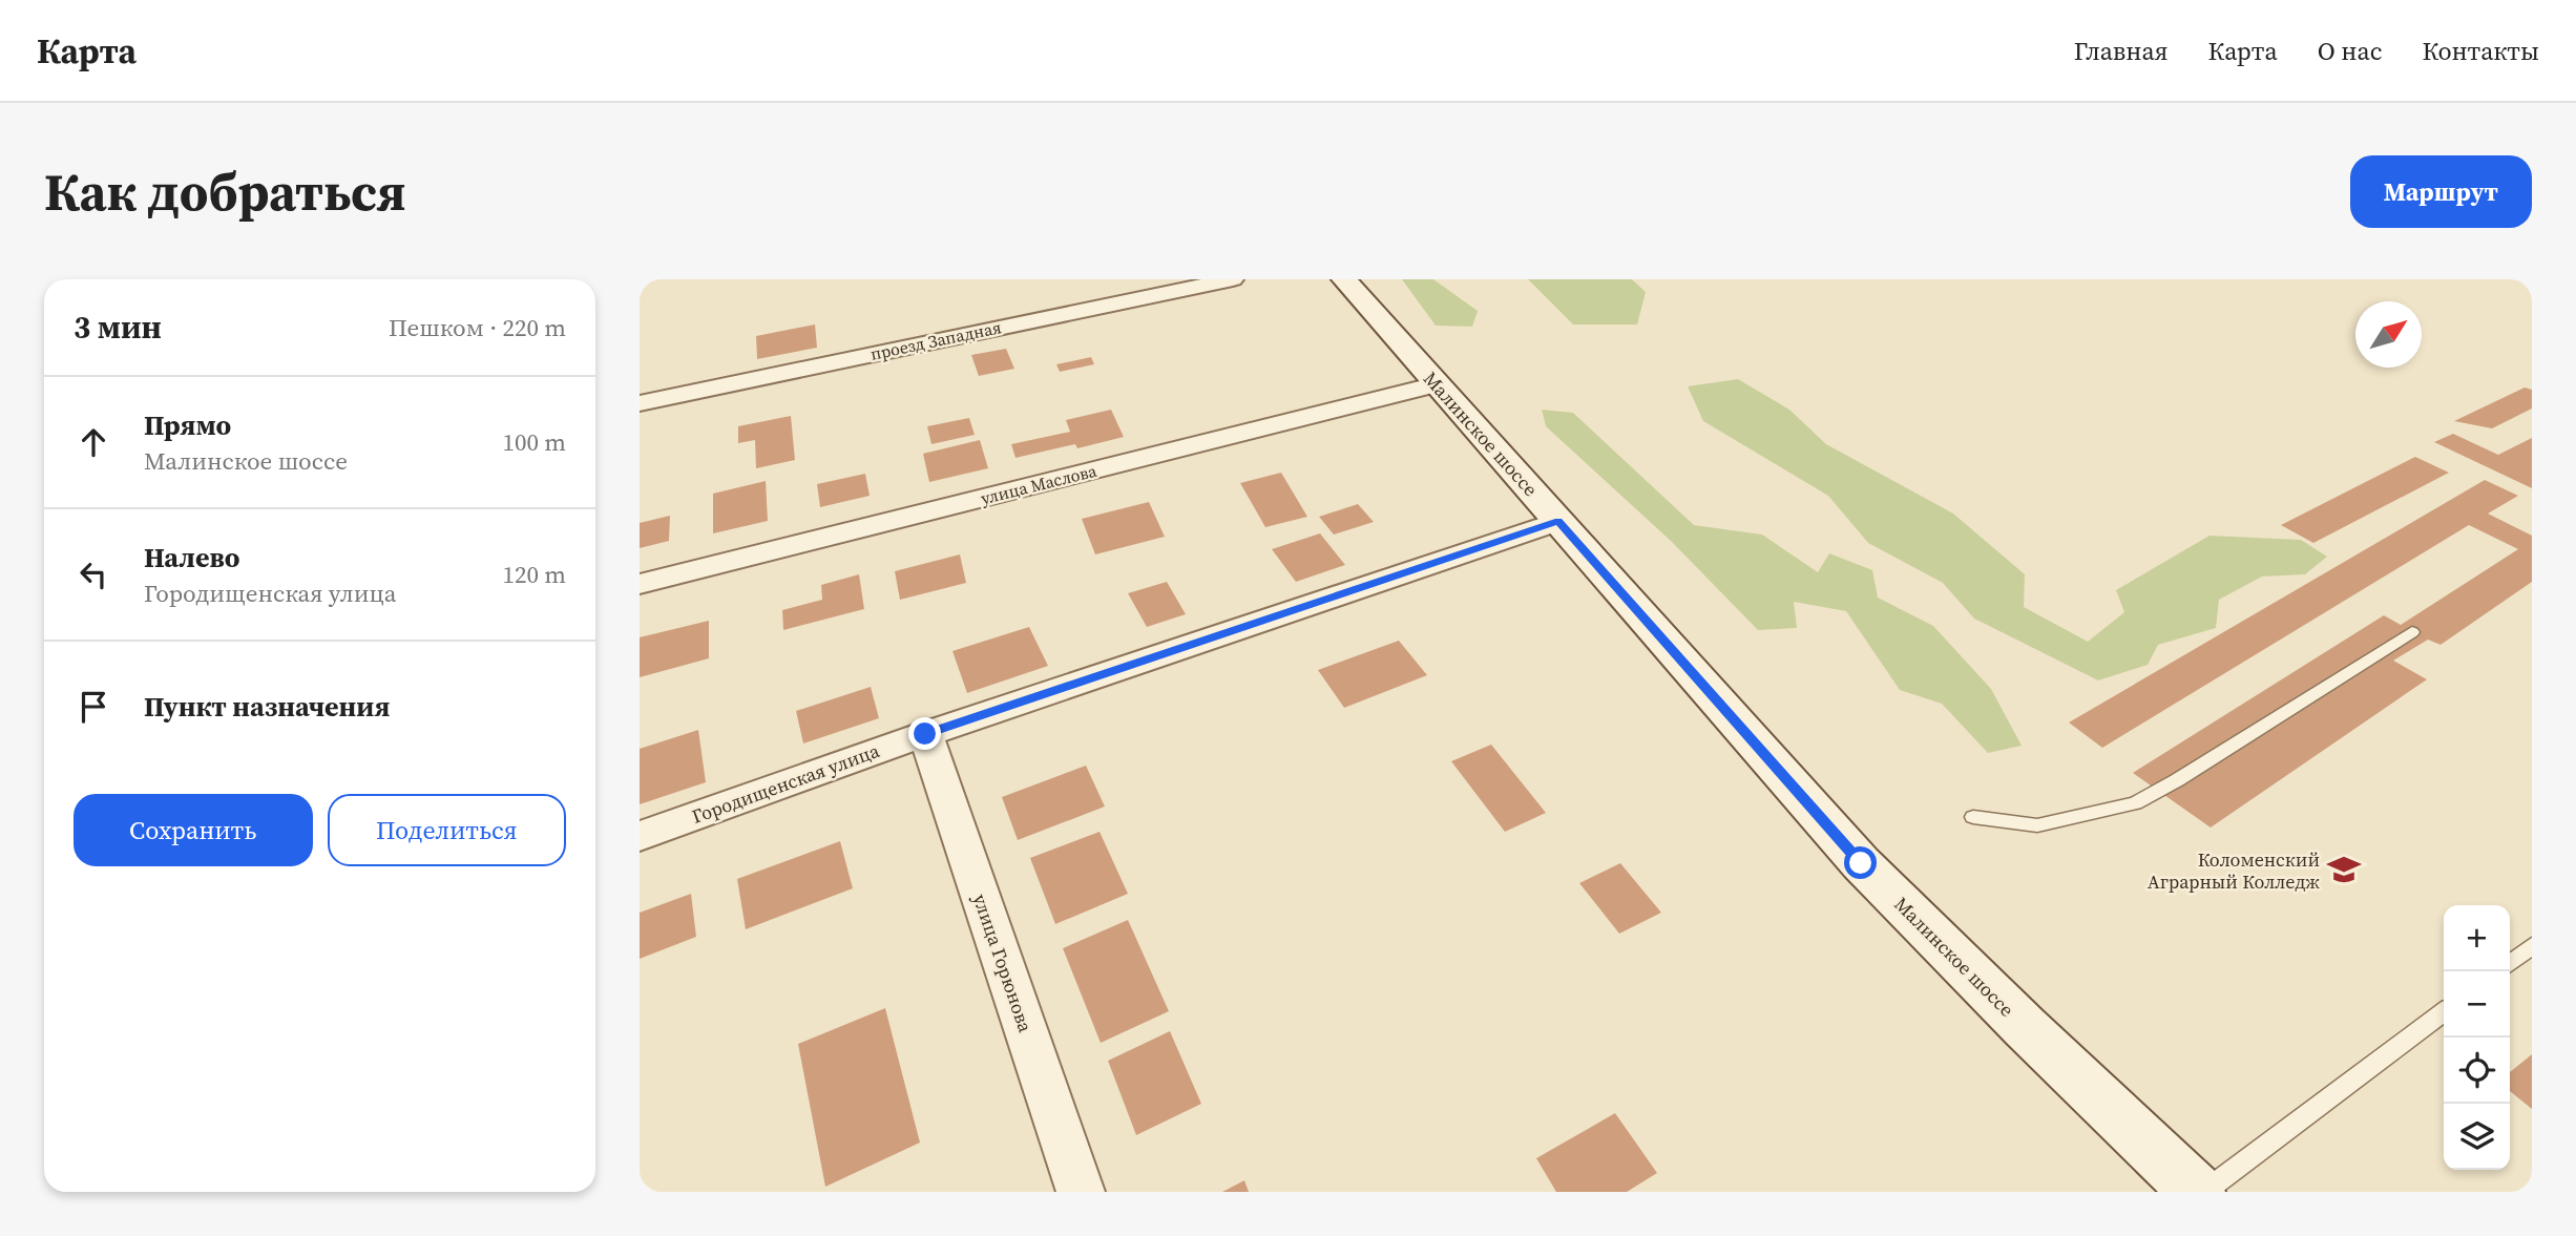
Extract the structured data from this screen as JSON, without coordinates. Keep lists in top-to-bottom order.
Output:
{
  "streets": {
    "main road": ["Малинское шоссе"],
    "street": [
      "проезд Западная",
      "улица Маслова",
      "Городищенская улица",
      "улица Горюнова"
    ]
  },
  "crossings": [
    ["Малинское шоссе", "улица Маслова"],
    ["Малинское шоссе", "Городищенская улица"],
    ["Городищенская улица", "улица Горюнова"]
  ],
  "places": {
    "school or university": ["Коломенский Аграрный Колледж"]
  },
  "north": "top right",
  "page": {
    "header": "Карта",
    "nav": [
      "Главная",
      "Карта",
      "О нас",
      "Контакты"
    ],
    "buttons": [
      "Маршрут",
      ["Сохранить", "Поделиться"]
    ],
    "title": "Как добраться",
    "heading": ["3 мин", "Пешком · 220 m"],
    "list": [
      ["Прямо", "Малинское шоссе", "100 m"],
      ["Налево", "Городищенская улица", "120 m"],
      "Пункт назначения"
    ],
    "map_buttons": ["+", "−"]
  }
}
